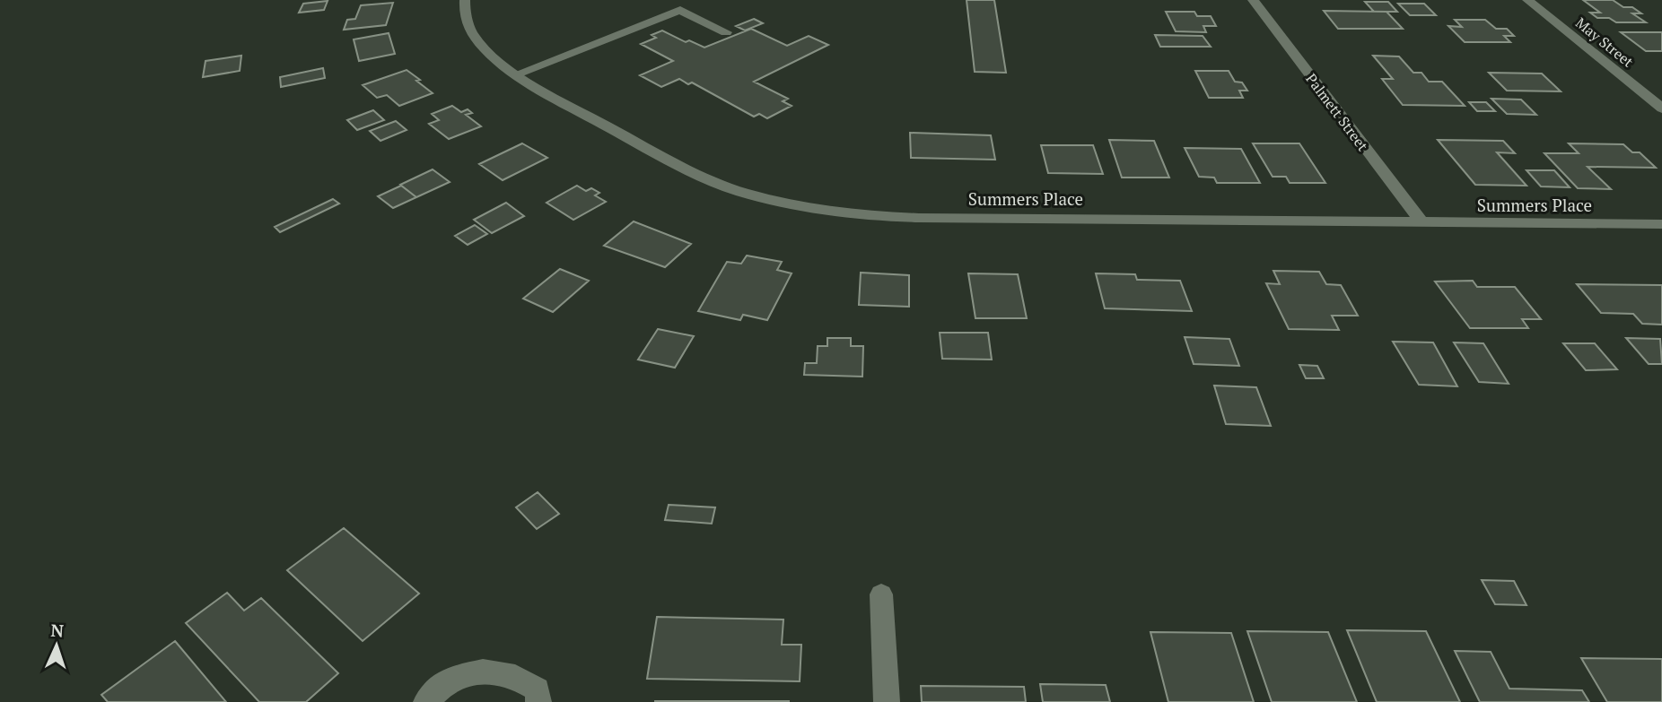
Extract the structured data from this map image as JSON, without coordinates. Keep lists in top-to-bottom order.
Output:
{
  "streets": {
    "street": ["May Street", "Palmett Street", "Summers Place"]
  },
  "crossings": [
    ["Palmett Street", "Summers Place"]
  ],
  "north": "top"
}
